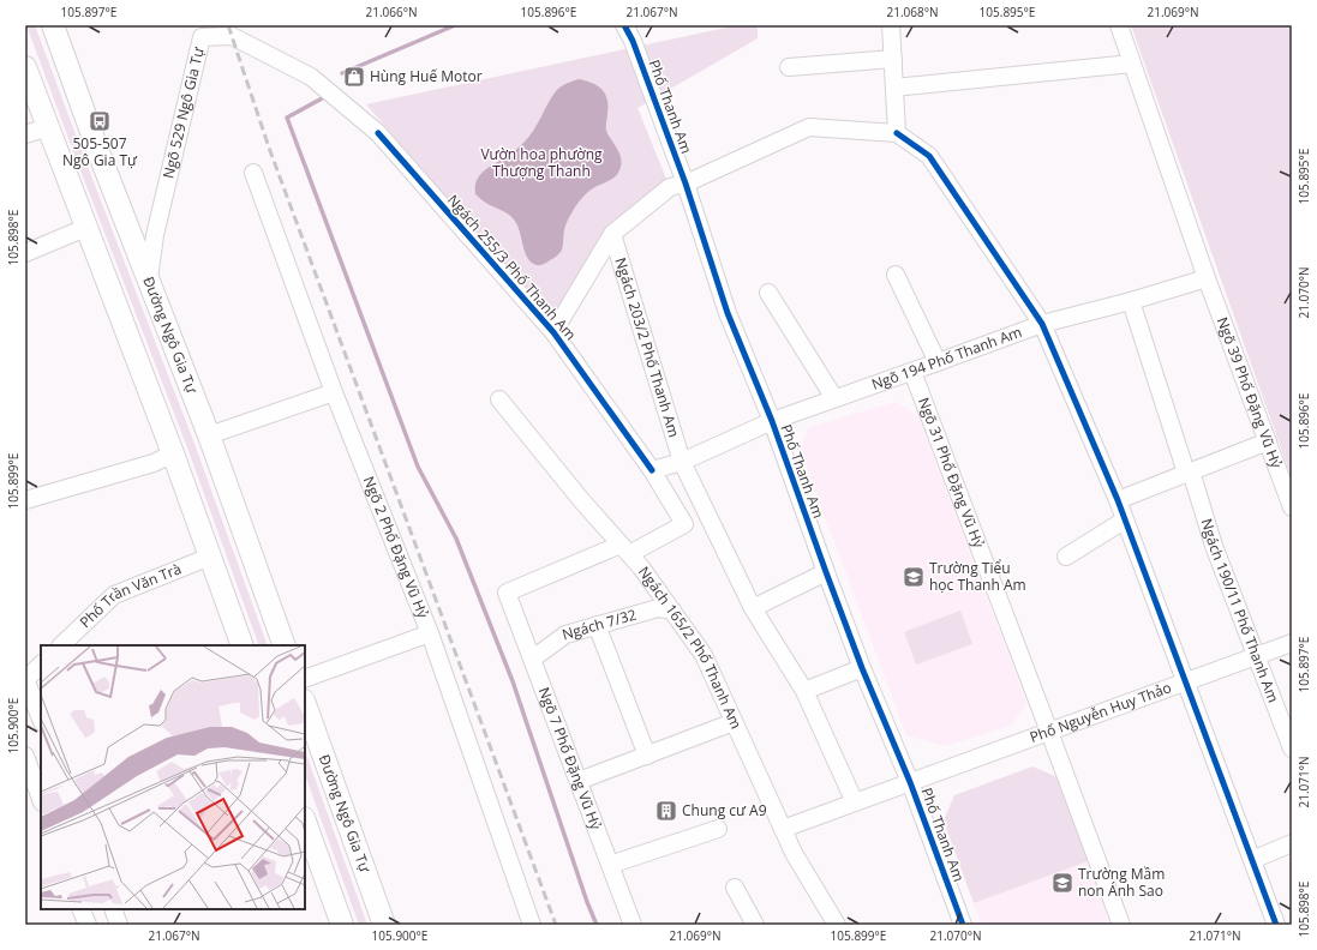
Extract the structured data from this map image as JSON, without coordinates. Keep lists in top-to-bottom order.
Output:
{
  "streets": {
    "main road": ["Đường Ngô Gia Tự"],
    "street": [
      "Phố Thanh Am",
      "Ngõ 529 Ngô Gia Tự",
      "Ngách 255/3 Phố Thanh Am",
      "Ngách 203/2 Phố Thanh Am",
      "Ngõ 194 Phố Thanh Am",
      "Ngõ 39 Phố Đặng Vũ Hỷ",
      "Ngõ 31 Phố Đặng Vũ Hỷ",
      "Ngõ 2 Phố Đặng Vũ Hỷ",
      "Phố Trần Văn Trà",
      "Ngách 190/11 Phố Thanh Am",
      "Ngách 7/32",
      "Ngách 165/2 Phố Thanh Am",
      "Phố Nguyễn Huy Thảo",
      "Ngõ 7 Phố Đặng Vũ Hỷ"
    ]
  },
  "crossings": [
    ["Phố Thanh Am", "Ngõ 194 Phố Thanh Am"],
    ["Phố Thanh Am", "Phố Nguyễn Huy Thảo"],
    ["Ngõ 529 Ngô Gia Tự", "Ngách 255/3 Phố Thanh Am"],
    ["Ngõ 529 Ngô Gia Tự", "Đường Ngô Gia Tự"],
    ["Ngách 255/3 Phố Thanh Am", "Ngõ 194 Phố Thanh Am"],
    ["Ngách 255/3 Phố Thanh Am", "Ngách 165/2 Phố Thanh Am"],
    ["Ngách 255/3 Phố Thanh Am", "Ngõ 7 Phố Đặng Vũ Hỷ"],
    ["Ngách 203/2 Phố Thanh Am", "Ngõ 194 Phố Thanh Am"],
    ["Ngách 203/2 Phố Thanh Am", "Phố Nguyễn Huy Thảo"],
    ["Ngõ 194 Phố Thanh Am", "Ngõ 39 Phố Đặng Vũ Hỷ"],
    ["Ngõ 194 Phố Thanh Am", "Ngõ 31 Phố Đặng Vũ Hỷ"],
    ["Ngõ 194 Phố Thanh Am", "Ngách 190/11 Phố Thanh Am"],
    ["Ngõ 31 Phố Đặng Vũ Hỷ", "Phố Nguyễn Huy Thảo"],
    ["Ngách 190/11 Phố Thanh Am", "Phố Nguyễn Huy Thảo"],
    ["Ngách 7/32", "Ngách 165/2 Phố Thanh Am"],
    ["Ngách 7/32", "Ngõ 7 Phố Đặng Vũ Hỷ"],
    ["Ngách 165/2 Phố Thanh Am", "Phố Nguyễn Huy Thảo"],
    ["Ngách 165/2 Phố Thanh Am", "Ngõ 7 Phố Đặng Vũ Hỷ"]
  ],
  "parks": ["Vườn hoa phường Thượng Thanh"],
  "places": {
    "shop": ["Hùng Huế Motor"],
    "bus stop": ["505-507 Ngô Gia Tự"],
    "school or university": ["Trường Tiểu học Thanh Am", "Trường Mầm non Ánh Sao"],
    "building": ["Chung cư A9"]
  },
  "coordinates": [
    "105.897°E",
    "21.066°N",
    "105.896°E",
    "21.067°N",
    "21.068°N",
    "105.895°E",
    "21.069°N",
    "105.898°E",
    "21.070°N",
    "105.899°E",
    "105.900°E",
    "21.071°N"
  ]
}
